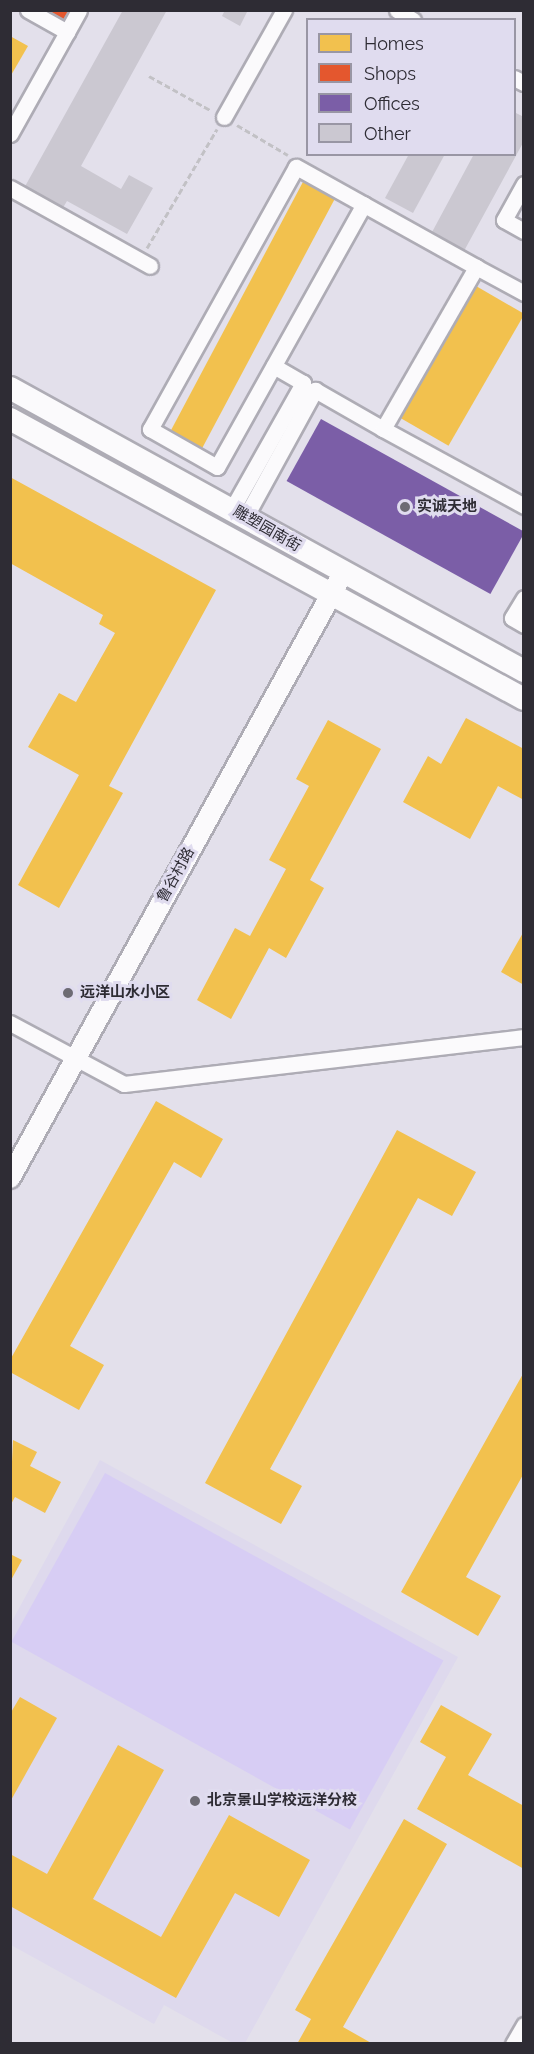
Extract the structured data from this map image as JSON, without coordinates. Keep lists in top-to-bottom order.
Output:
{
  "streets": {
    "main road": ["雕塑园南街"],
    "street": ["鲁谷村路"]
  },
  "crossings": [
    ["雕塑园南街", "鲁谷村路"]
  ],
  "places": ["实诚天地", "远洋山水小区", "北京景山学校远洋分校"],
  "legend": [
    "Homes",
    "Shops",
    "Offices",
    "Other"
  ]
}
